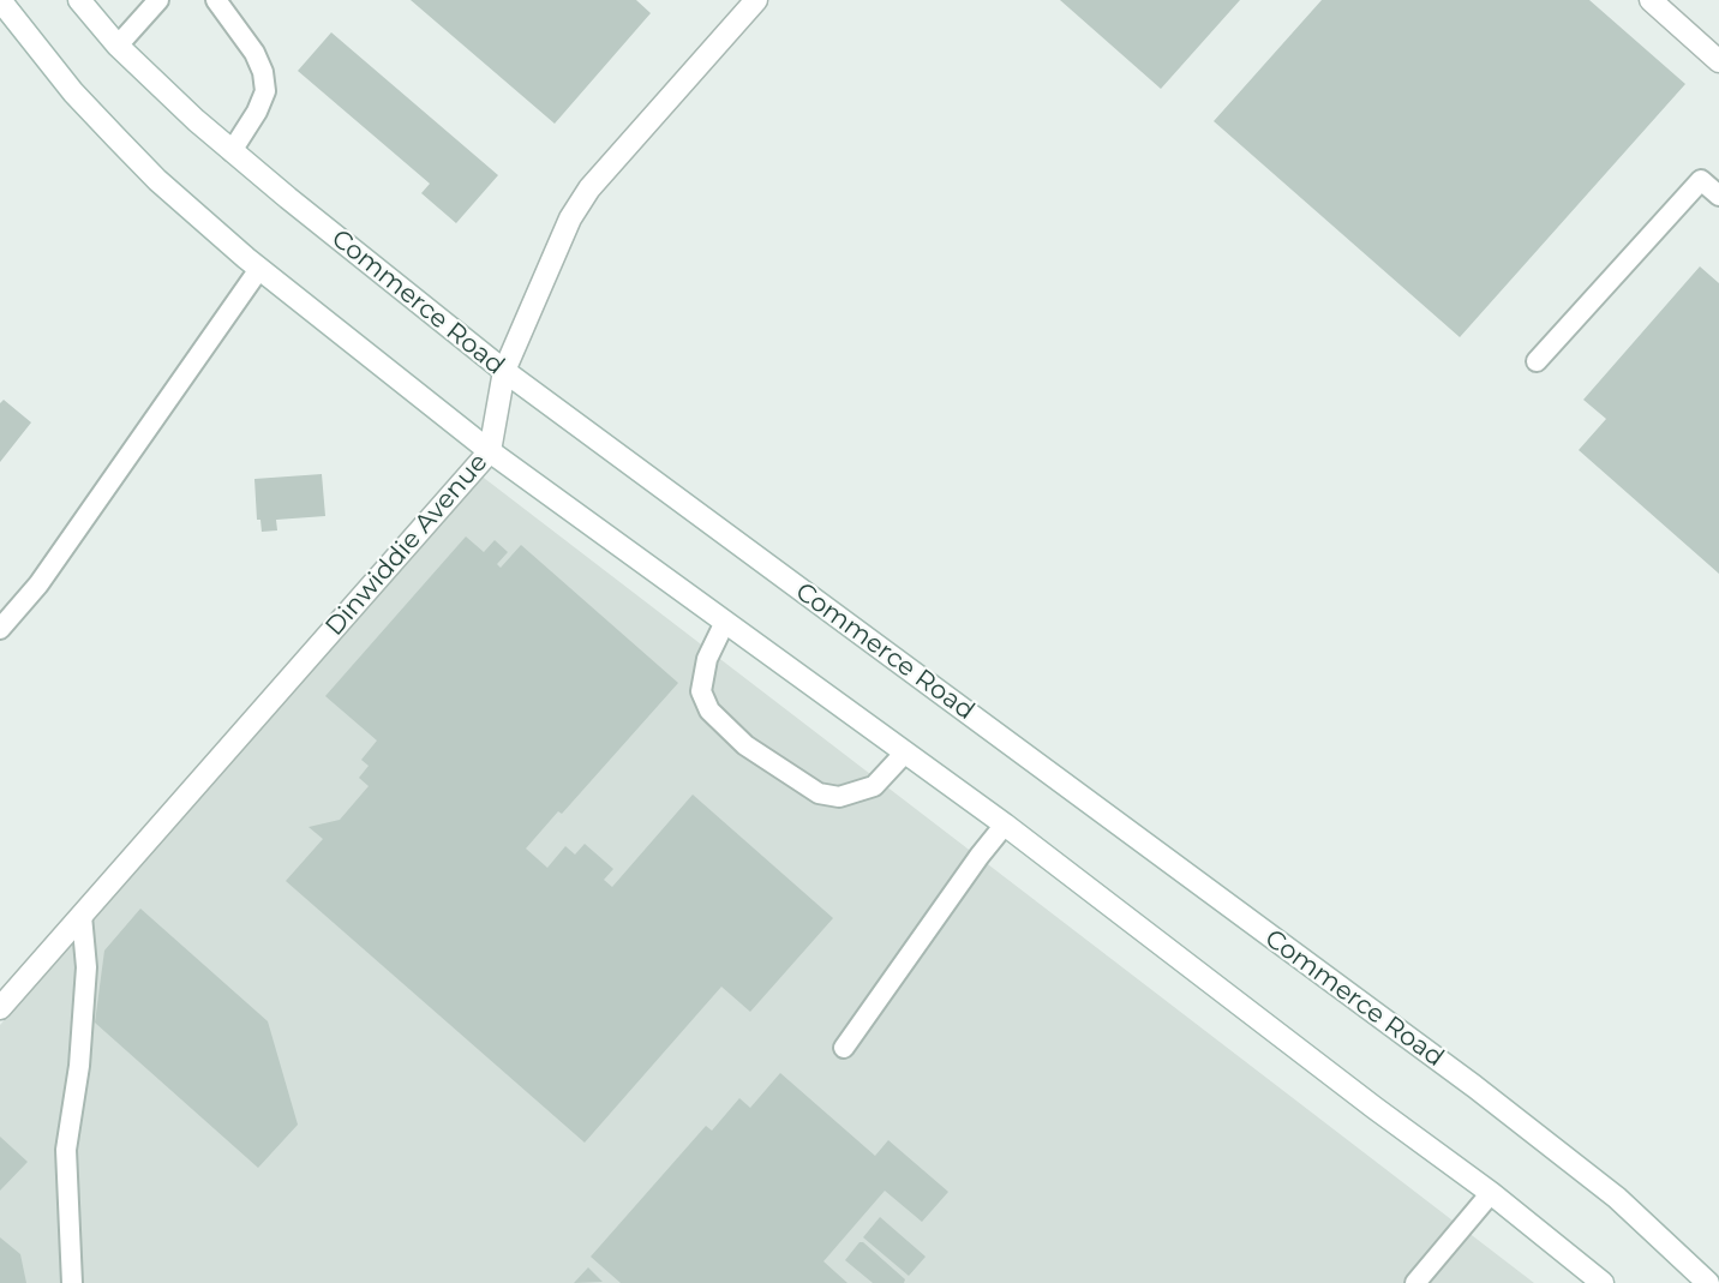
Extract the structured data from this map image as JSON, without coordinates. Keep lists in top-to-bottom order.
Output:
{
  "streets": {
    "main road": ["Commerce Road", "Dinwiddie Avenue"]
  },
  "crossings": [
    ["Commerce Road", "Dinwiddie Avenue"]
  ]
}
